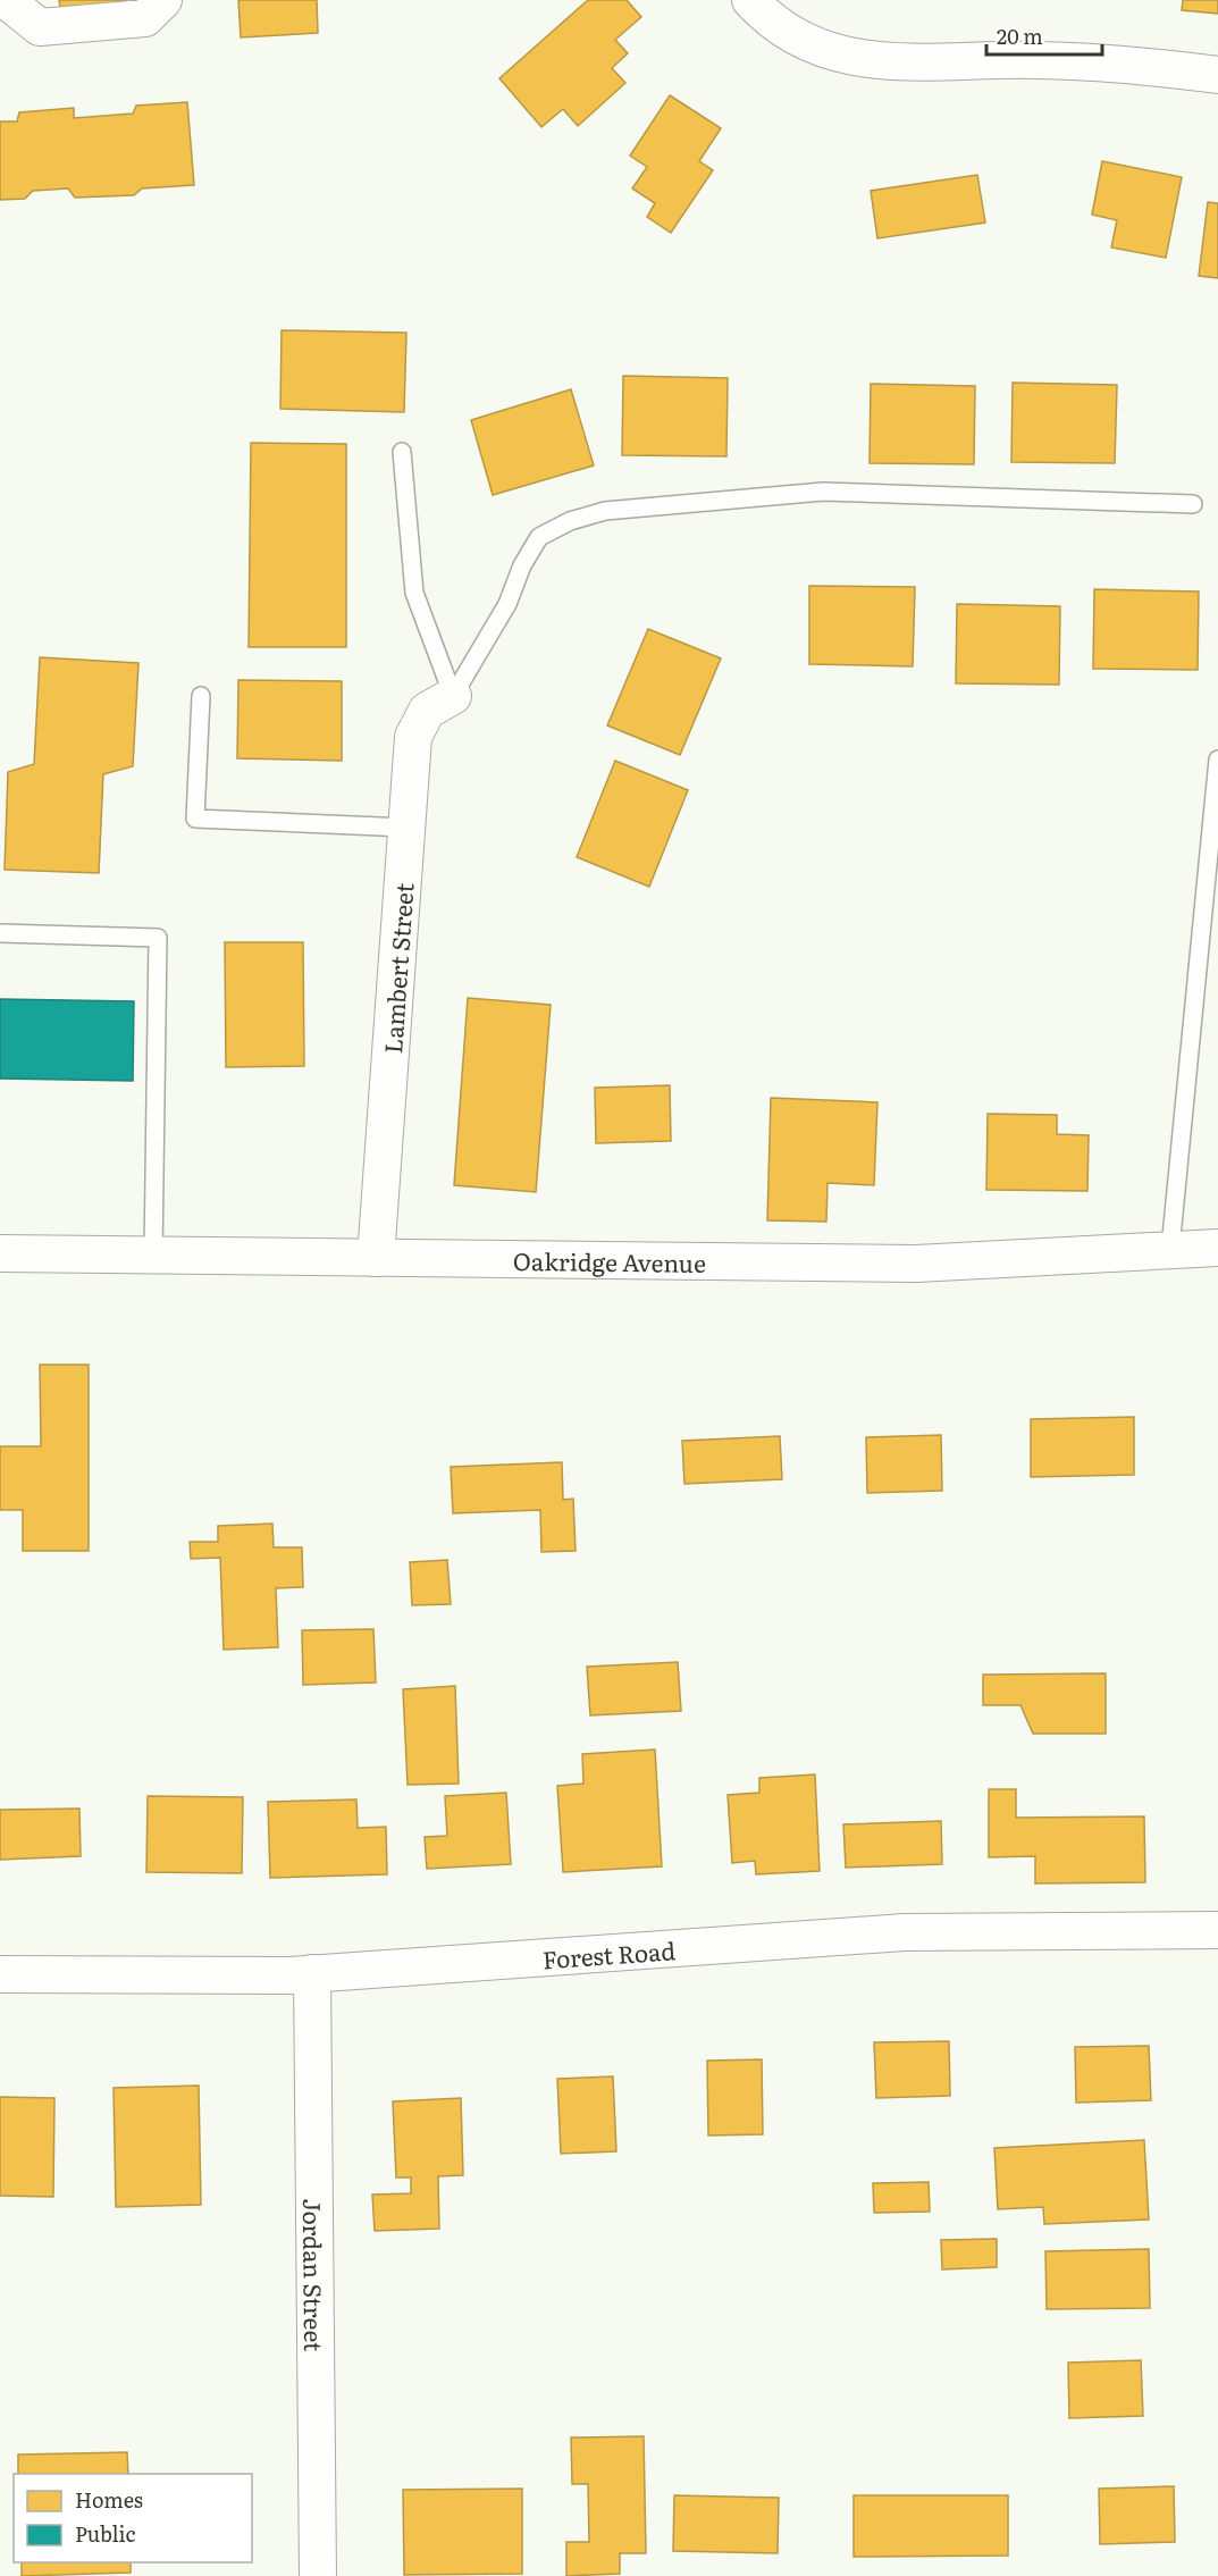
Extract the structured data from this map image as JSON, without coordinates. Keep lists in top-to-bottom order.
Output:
{
  "streets": {
    "street": [
      "Lambert Street",
      "Oakridge Avenue",
      "Forest Road",
      "Jordan Street"
    ]
  },
  "crossings": [
    ["Lambert Street", "Oakridge Avenue"],
    ["Forest Road", "Jordan Street"]
  ],
  "legend": ["Homes", "Public"],
  "scale_bar": "20 m"
}
